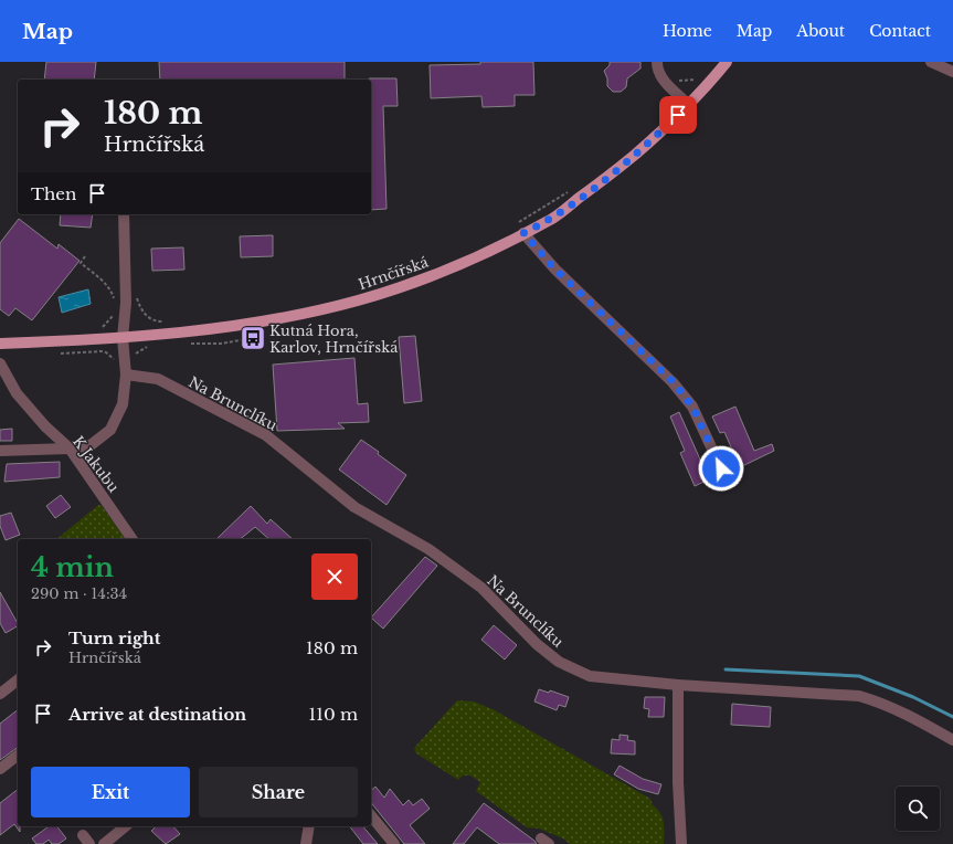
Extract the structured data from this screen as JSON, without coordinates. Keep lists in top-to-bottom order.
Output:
{
  "streets": {
    "main road": ["Hrnčířská"],
    "street": ["Na Brunclíku", "K Jakubu"]
  },
  "places": {
    "bus stop": ["Kutná Hora, Karlov, Hrnčířská"]
  },
  "page": {
    "header": "Map",
    "nav": [
      "Home",
      "Map",
      "About",
      "Contact"
    ],
    "turn": ["180 m", "Hrnčířská"],
    "then": "Then",
    "heading": ["4 min", "290 m · 14:34"],
    "list": [
      {
        "name": "Turn right",
        "note": "Hrnčířská",
        "value": "180 m"
      },
      {
        "name": "Arrive at destination",
        "value": "110 m"
      }
    ],
    "buttons": ["Exit", "Share"]
  }
}
